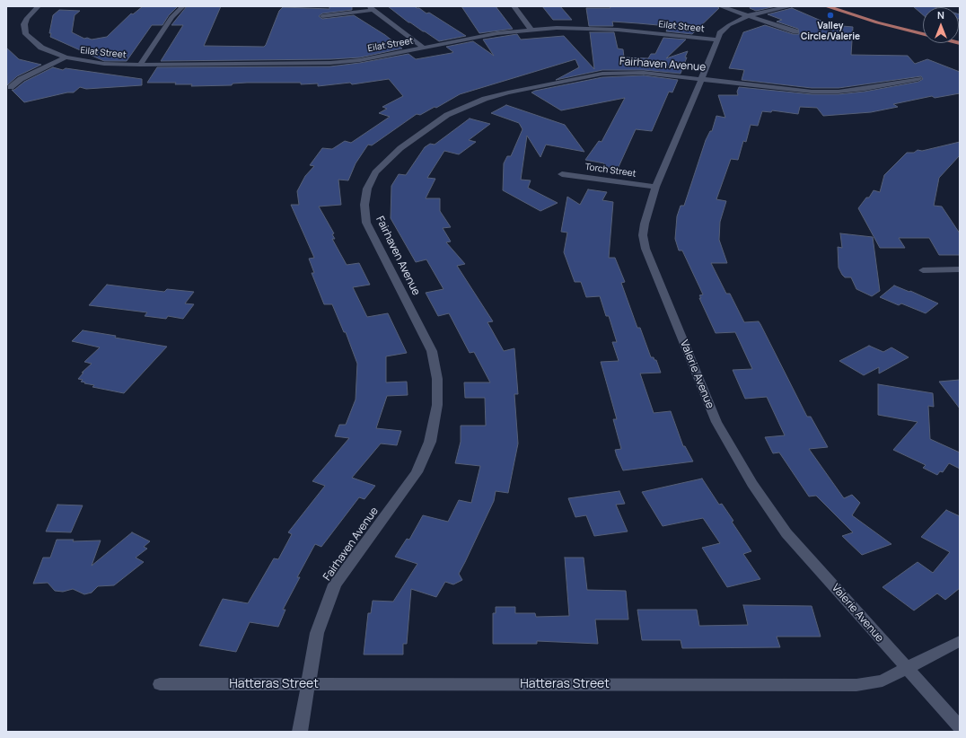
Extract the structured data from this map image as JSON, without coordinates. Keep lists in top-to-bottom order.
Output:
{
  "streets": {
    "street": [
      "Eilat Street",
      "Fairhaven Avenue",
      "Torch Street",
      "Valerie Avenue",
      "Hatteras Street"
    ]
  },
  "crossings": [
    ["Eilat Street", "Valerie Avenue"],
    ["Fairhaven Avenue", "Valerie Avenue"],
    ["Fairhaven Avenue", "Hatteras Street"],
    ["Torch Street", "Valerie Avenue"],
    ["Valerie Avenue", "Hatteras Street"]
  ],
  "places": ["Valley Circle/Valerie"],
  "north": "top"
}
